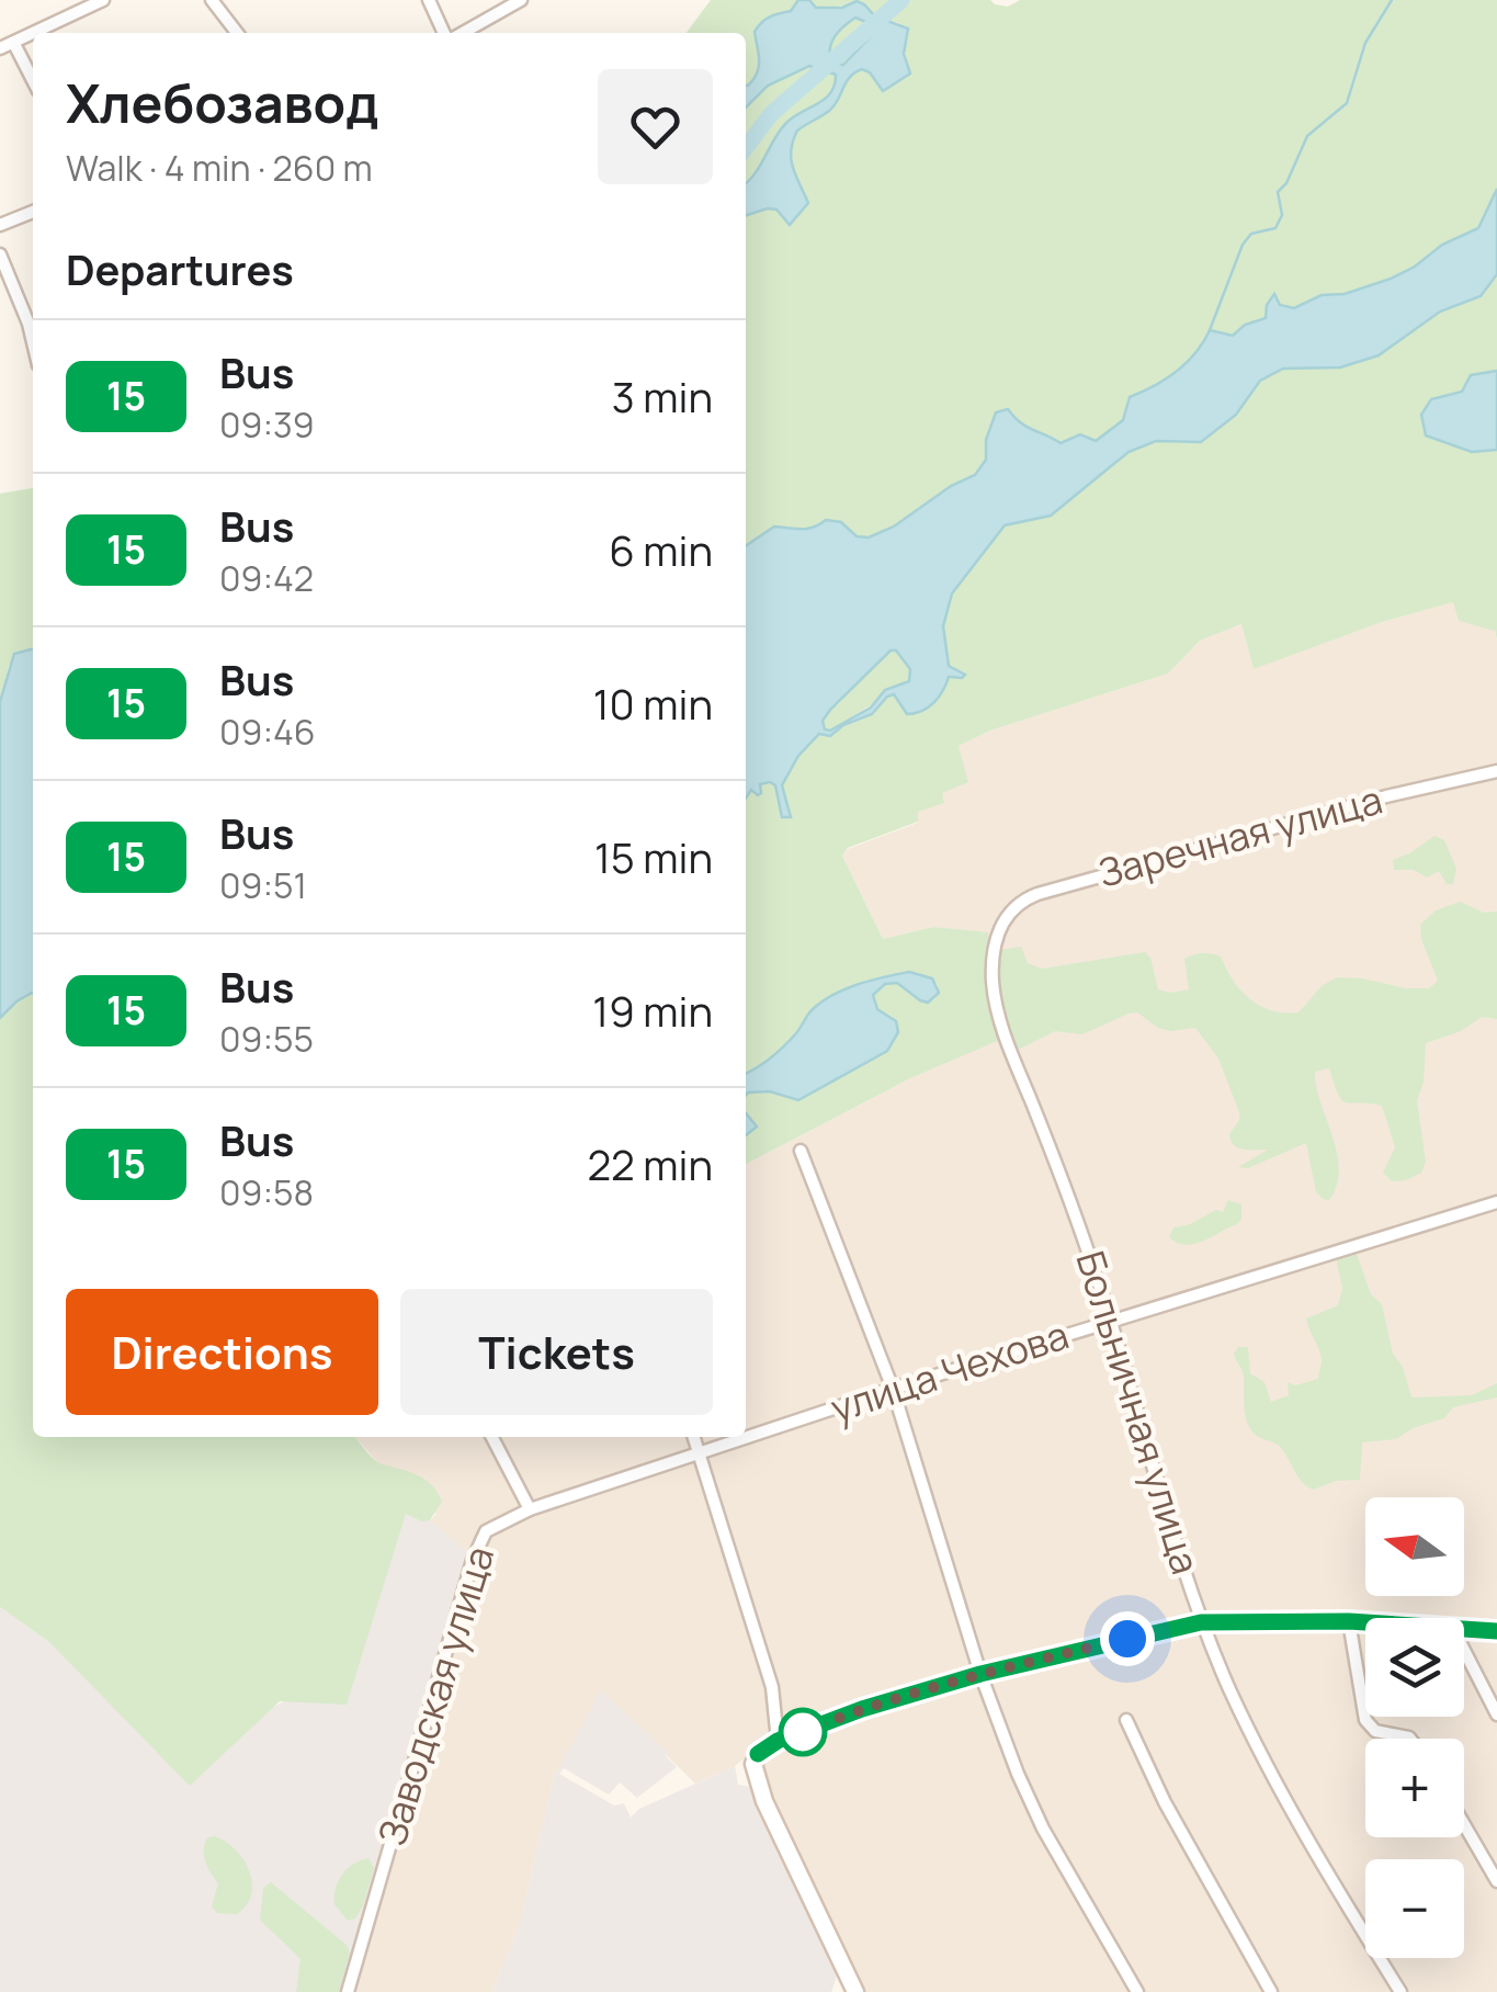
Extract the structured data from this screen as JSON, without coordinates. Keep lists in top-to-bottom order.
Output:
{
  "streets": {
    "street": [
      "Заречная улица",
      "улица Чехова",
      "Больничная улица",
      "Заводская улица"
    ]
  },
  "crossings": [
    ["Заречная улица", "Больничная улица"],
    ["улица Чехова", "Больничная улица"],
    ["улица Чехова", "Заводская улица"]
  ],
  "lines": ["bus line 15"],
  "north": "left",
  "page": {
    "heading": [
      ["Хлебозавод", "Walk · 4 min · 260 m"],
      "Departures"
    ],
    "list": [
      {
        "mark": "15",
        "name": "Bus",
        "note": "09:39",
        "value": "3 min"
      },
      {
        "mark": "15",
        "name": "Bus",
        "note": "09:42",
        "value": "6 min"
      },
      {
        "mark": "15",
        "name": "Bus",
        "note": "09:46",
        "value": "10 min"
      },
      {
        "mark": "15",
        "name": "Bus",
        "note": "09:51",
        "value": "15 min"
      },
      {
        "mark": "15",
        "name": "Bus",
        "note": "09:55",
        "value": "19 min"
      },
      {
        "mark": "15",
        "name": "Bus",
        "note": "09:58",
        "value": "22 min"
      }
    ],
    "buttons": ["Directions", "Tickets"],
    "map_buttons": ["+", "−"]
  }
}
